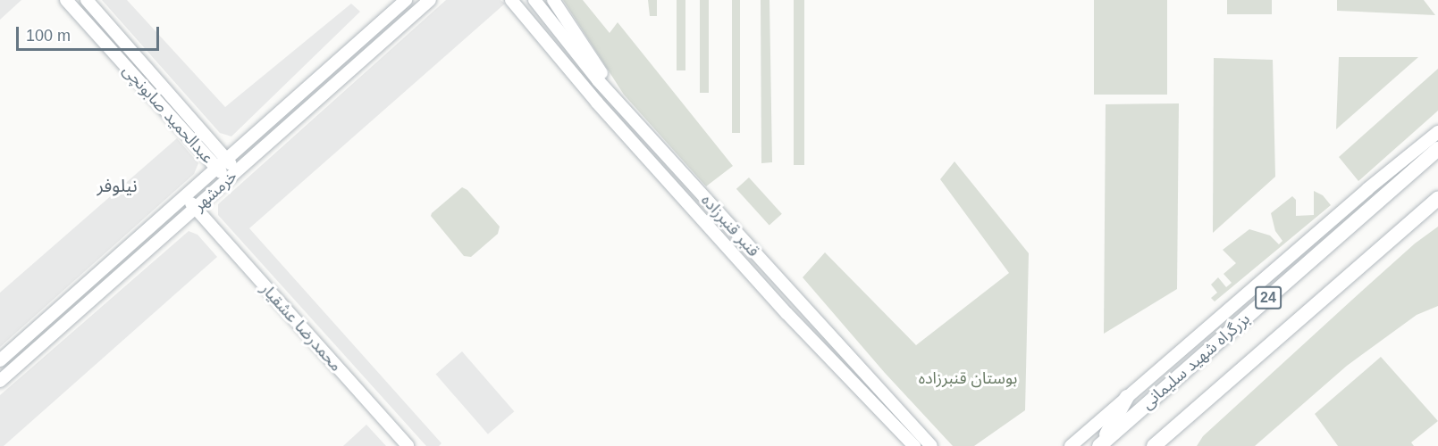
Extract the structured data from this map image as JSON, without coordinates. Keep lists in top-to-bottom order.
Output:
{
  "streets": {
    "highway": ["24", "بزرگراه شهید سلیمانی"],
    "main road": [
      "عبدالحمید صابونچی",
      "خرمشهر",
      "قنبر قنبرزاده",
      "محمدرضا عشقیار"
    ]
  },
  "crossings": [
    ["عبدالحمید صابونچی", "خرمشهر"],
    ["خرمشهر", "محمدرضا عشقیار"]
  ],
  "districts": ["نیلوفر"],
  "parks": ["بوستان قنبرزاده"],
  "scale_bar": "100 m"
}
